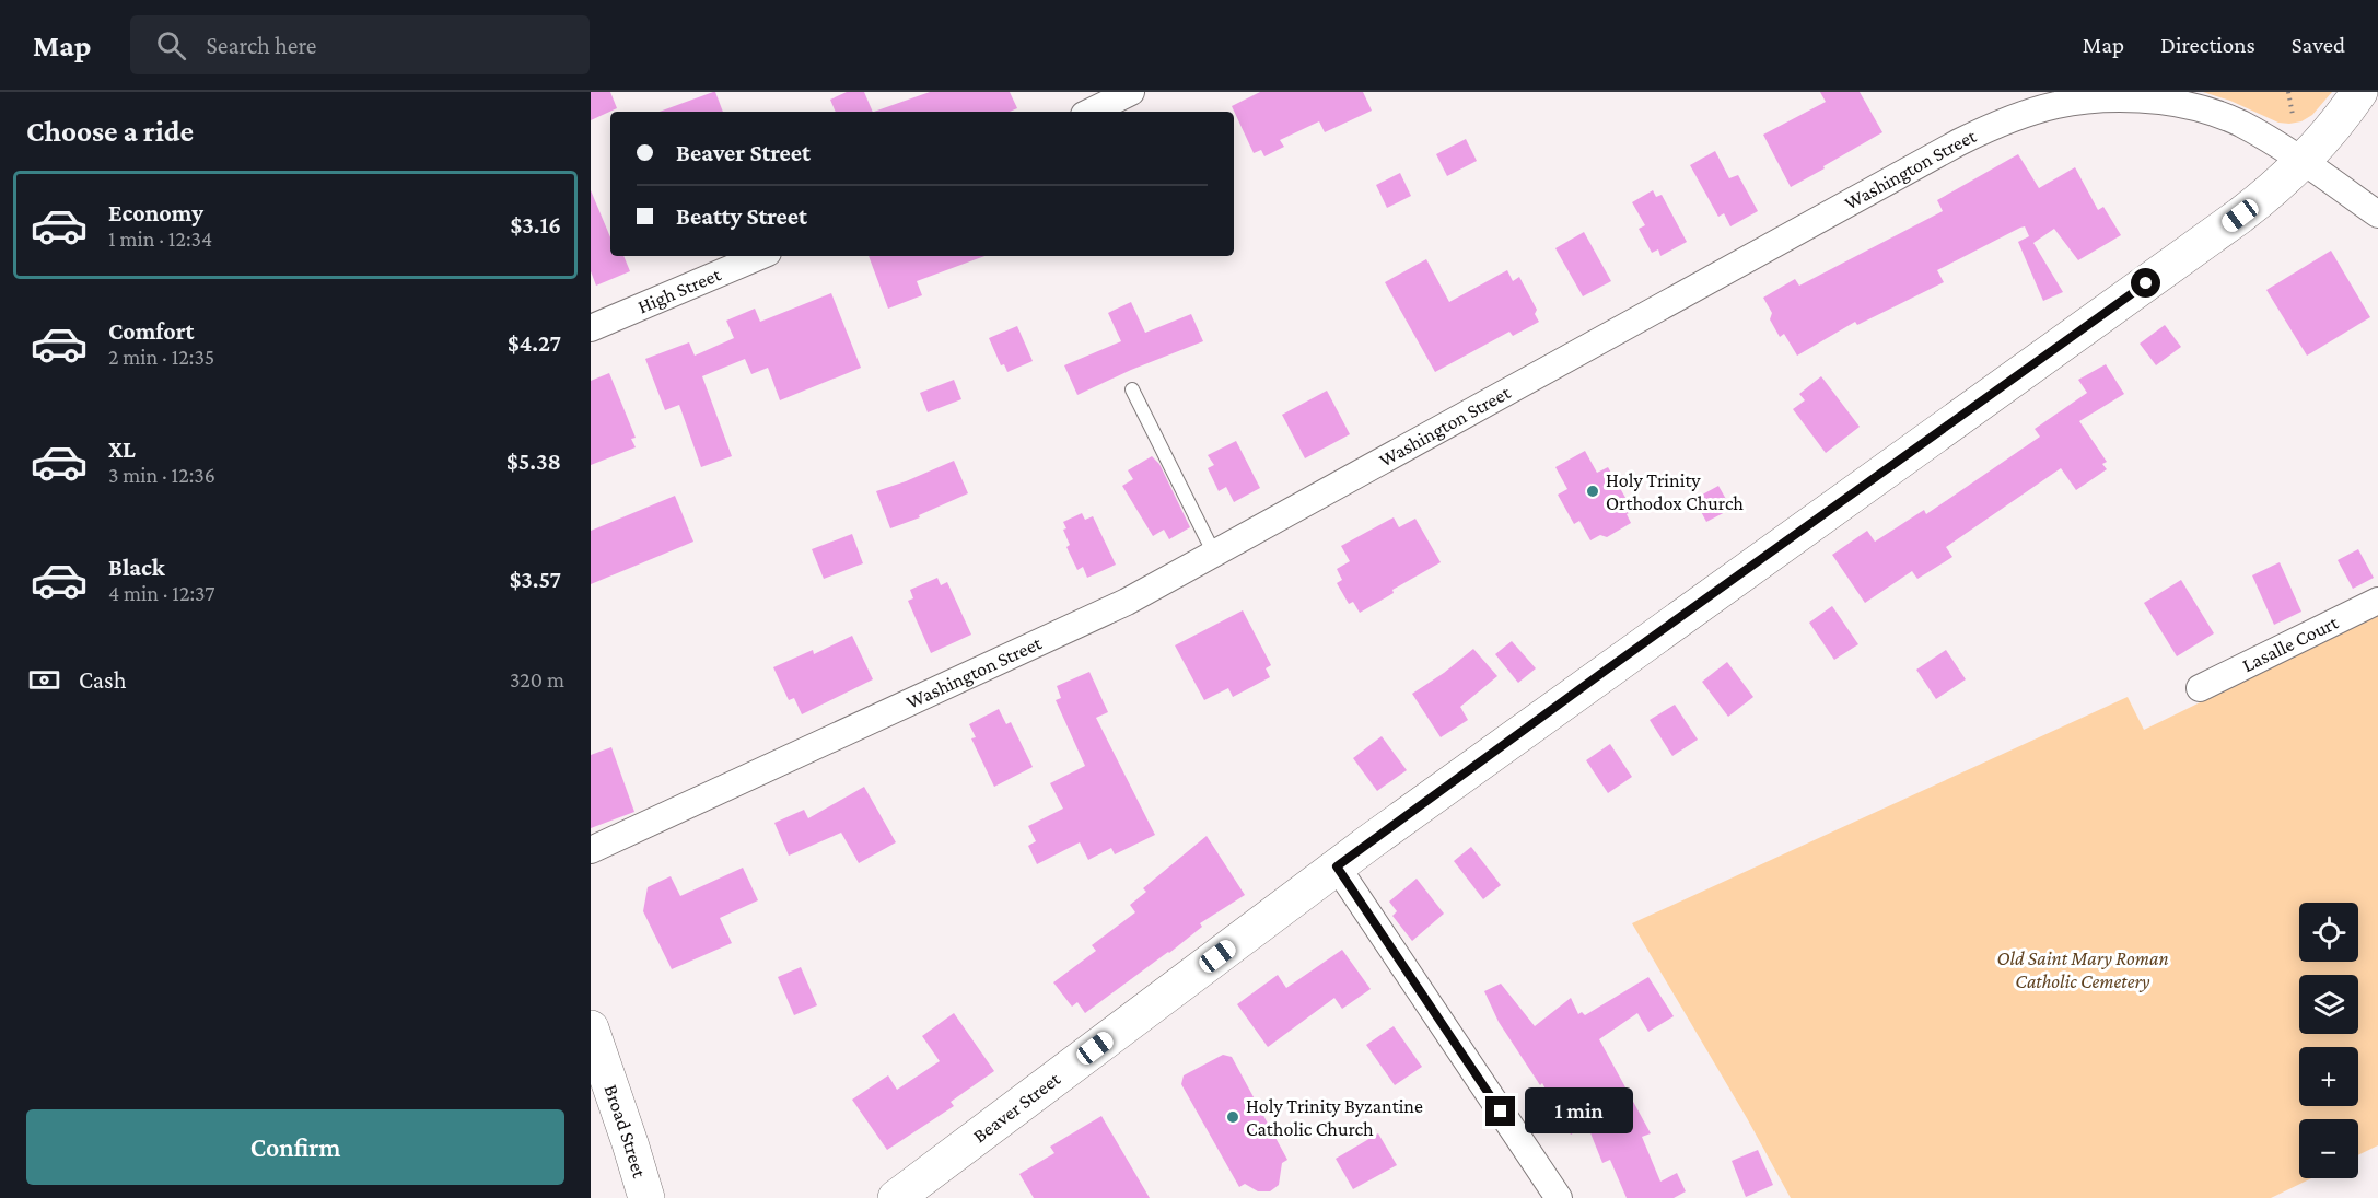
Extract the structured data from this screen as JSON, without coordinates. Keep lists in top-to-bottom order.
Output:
{
  "streets": {
    "main road": ["Beaver Street", "Broad Street"],
    "street": ["Washington Street", "High Street", "Lasalle Court"]
  },
  "crossings": [
    ["Washington Street", "Beaver Street"]
  ],
  "parks": ["Old Saint Mary Roman Catholic Cemetery"],
  "places": ["Holy Trinity Orthodox Church", "Holy Trinity Byzantine Catholic Church"],
  "page": {
    "header": "Map",
    "search": "Search here",
    "nav": ["Map", "Directions", "Saved"],
    "heading": "Choose a ride",
    "banner": ["Beaver Street", "Beatty Street"],
    "list": [
      {
        "name": "Economy",
        "note": "1 min · 12:34",
        "value": "$3.16"
      },
      {
        "name": "Comfort",
        "note": "2 min · 12:35",
        "value": "$4.27"
      },
      {
        "name": "XL",
        "note": "3 min · 12:36",
        "value": "$5.38"
      },
      {
        "name": "Black",
        "note": "4 min · 12:37",
        "value": "$3.57"
      }
    ],
    "pay": ["Cash", "320 m"],
    "map_buttons": ["+", "−"],
    "bubble": "1 min",
    "buttons": "Confirm"
  }
}
